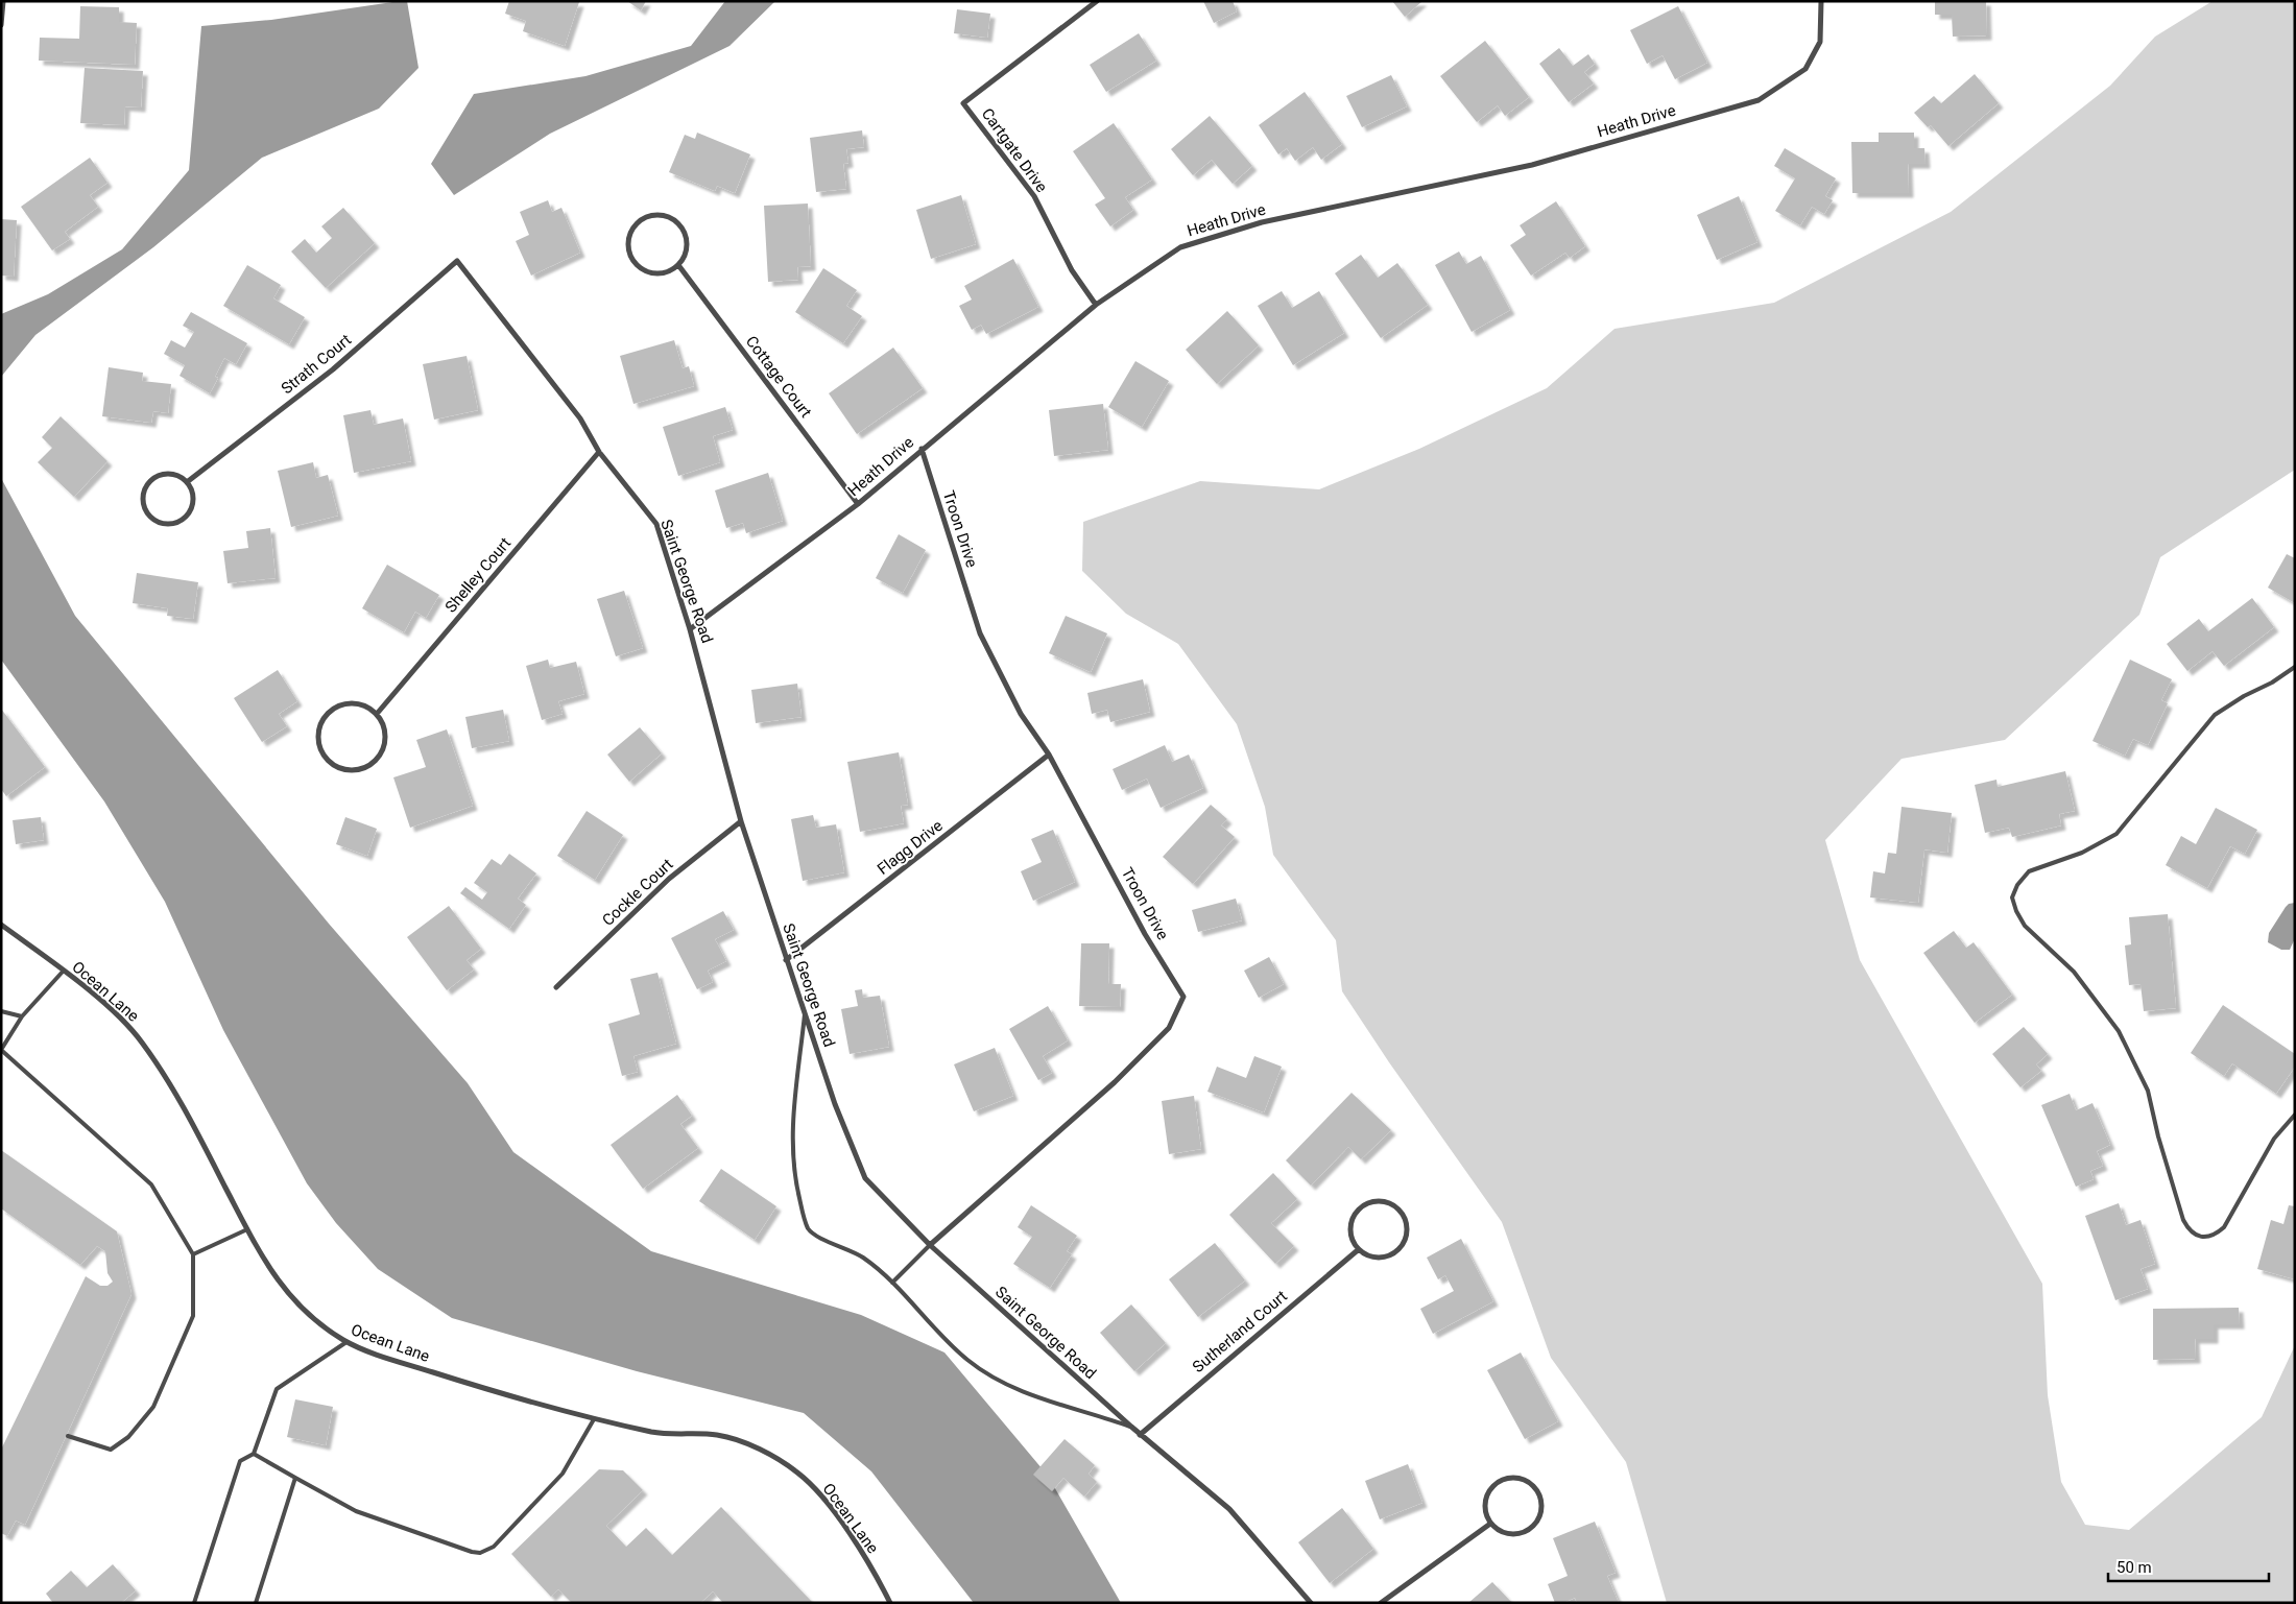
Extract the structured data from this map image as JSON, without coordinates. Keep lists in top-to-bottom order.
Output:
{
  "streets": {
    "street": [
      "Heath Drive",
      "Cartgate Drive",
      "Strath Court",
      "Cottage Court",
      "Troon Drive",
      "Shelley Court",
      "Saint George Road",
      "Flagg Drive",
      "Cockle Court",
      "Ocean Lane",
      "Sutherland Court"
    ]
  },
  "crossings": [
    ["Heath Drive", "Cartgate Drive"],
    ["Heath Drive", "Cottage Court"],
    ["Heath Drive", "Troon Drive"],
    ["Heath Drive", "Saint George Road"],
    ["Strath Court", "Saint George Road"],
    ["Troon Drive", "Saint George Road"],
    ["Troon Drive", "Flagg Drive"],
    ["Shelley Court", "Saint George Road"],
    ["Saint George Road", "Flagg Drive"],
    ["Saint George Road", "Cockle Court"],
    ["Saint George Road", "Sutherland Court"]
  ],
  "scale_bar": "50 m"
}
